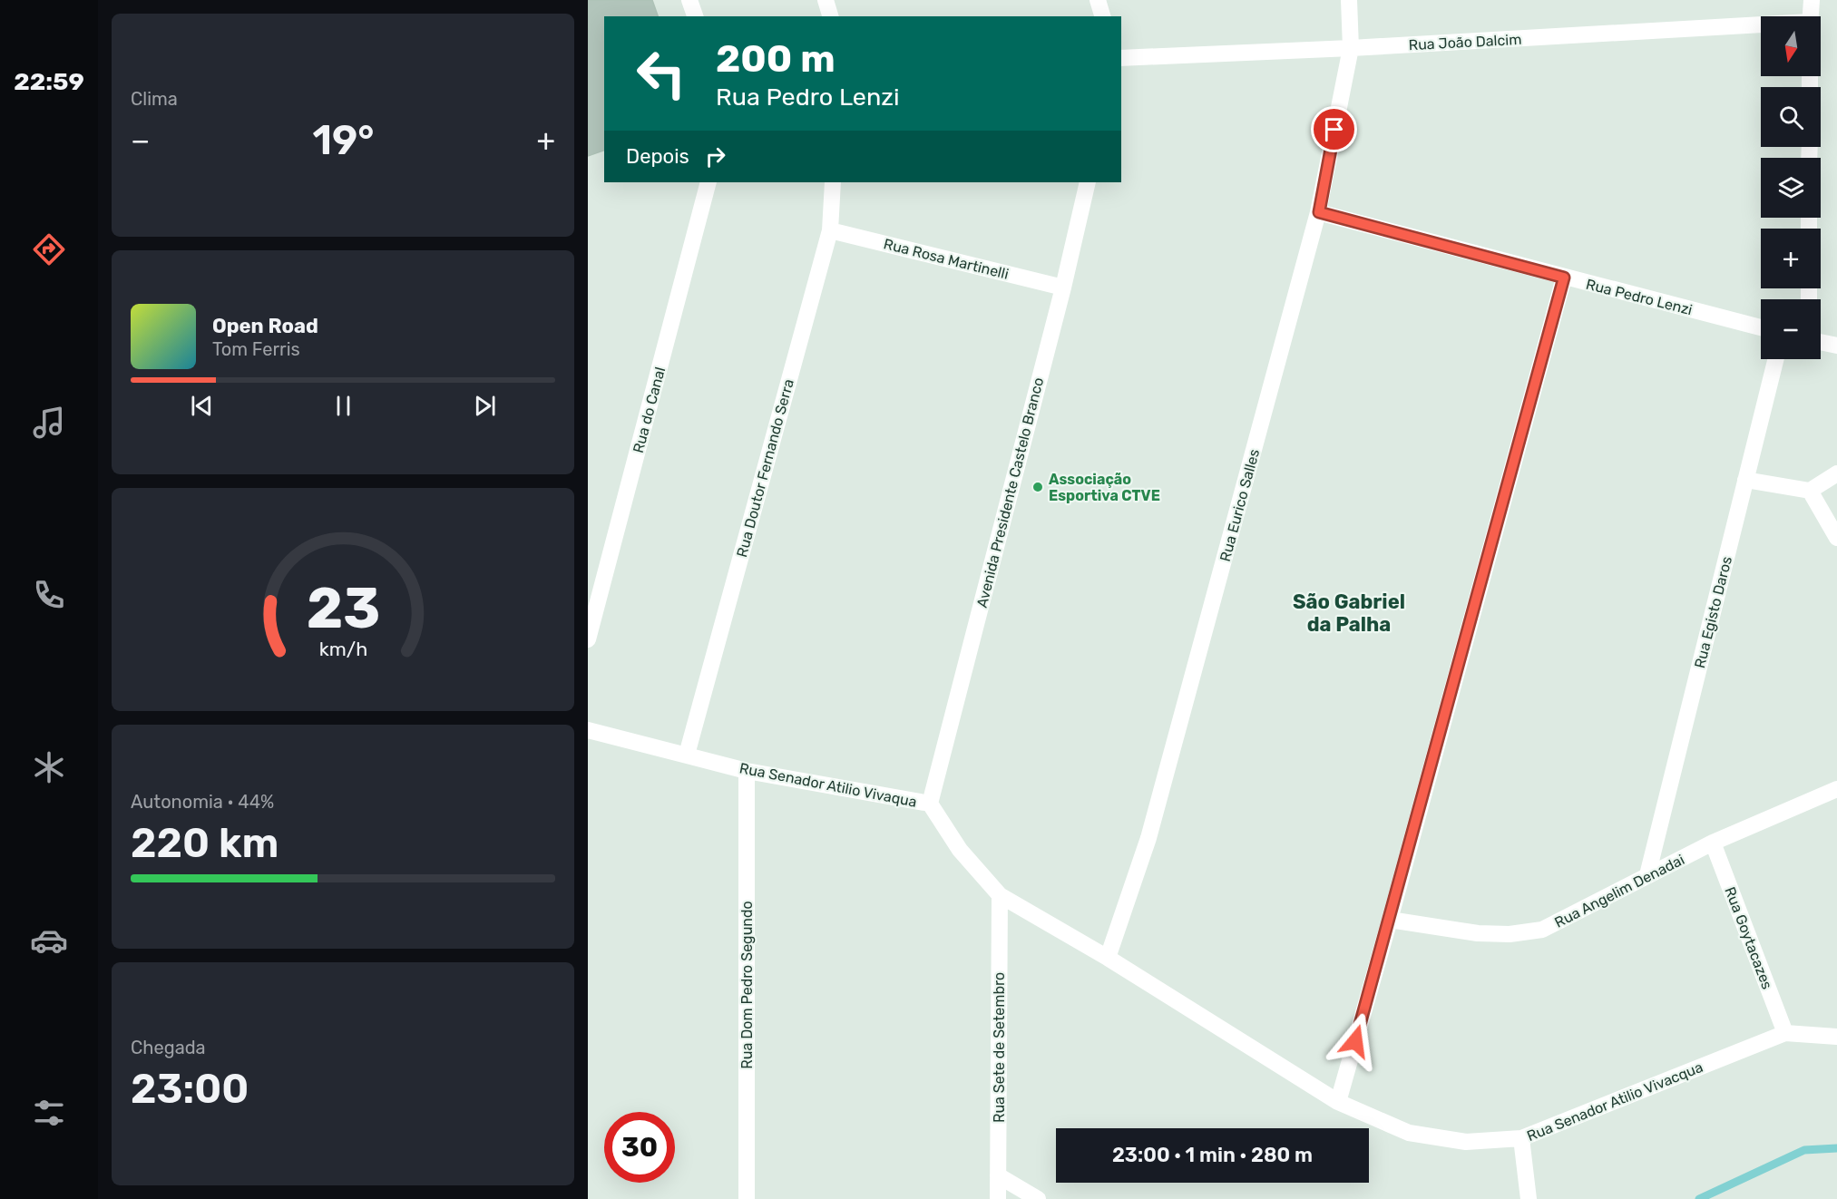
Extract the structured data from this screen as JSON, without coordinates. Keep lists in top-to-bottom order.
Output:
{
  "streets": {
    "street": [
      "Rua João Dalcim",
      "Rua Rosa Martinelli",
      "Rua Pedro Lenzi",
      "Rua do Canal",
      "Rua Doutor Fernando Serra",
      "Avenida Presidente Castelo Branco",
      "Rua Eurico Salles",
      "Rua Egisto Daros",
      "Rua Senador Atilio Vivaqua",
      "Rua Angelim Denadai",
      "Rua Goytacazes",
      "Rua Dom Pedro Segundo",
      "Rua Sete de Setembro",
      "Rua Senador Atilio Vivacqua"
    ]
  },
  "crossings": [
    ["Rua João Dalcim", "Rua Eurico Salles"],
    ["Rua Rosa Martinelli", "Rua Doutor Fernando Serra"],
    ["Rua Rosa Martinelli", "Avenida Presidente Castelo Branco"],
    ["Rua Pedro Lenzi", "Rua Eurico Salles"],
    ["Rua Doutor Fernando Serra", "Rua Senador Atilio Vivaqua"],
    ["Avenida Presidente Castelo Branco", "Rua Senador Atilio Vivaqua"],
    ["Rua Eurico Salles", "Rua Senador Atilio Vivaqua"],
    ["Rua Eurico Salles", "Rua Senador Atilio Vivacqua"],
    ["Rua Egisto Daros", "Rua Angelim Denadai"],
    ["Rua Senador Atilio Vivaqua", "Rua Dom Pedro Segundo"],
    ["Rua Senador Atilio Vivaqua", "Rua Sete de Setembro"],
    ["Rua Senador Atilio Vivaqua", "Rua Senador Atilio Vivacqua"],
    ["Rua Angelim Denadai", "Rua Goytacazes"],
    ["Rua Goytacazes", "Rua Senador Atilio Vivacqua"]
  ],
  "districts": ["São Gabriel da Palha"],
  "places": ["Associação Esportiva CTVE"],
  "north": "bottom",
  "page": {
    "tabs": "22:59",
    "tile": [
      "Clima",
      ["Autonomia · 44%", "220 km"],
      ["Chegada", "23:00"]
    ],
    "map_buttons": ["+", "−"],
    "turn": ["200 m", "Rua Pedro Lenzi"],
    "heat": ["−", "19°", "+"],
    "then": "Depois",
    "song": ["Open Road", "Tom Ferris"],
    "limit": "30",
    "trip": "23:00 · 1 min · 280 m",
    "gauge": ["23", "km/h"]
  }
}
